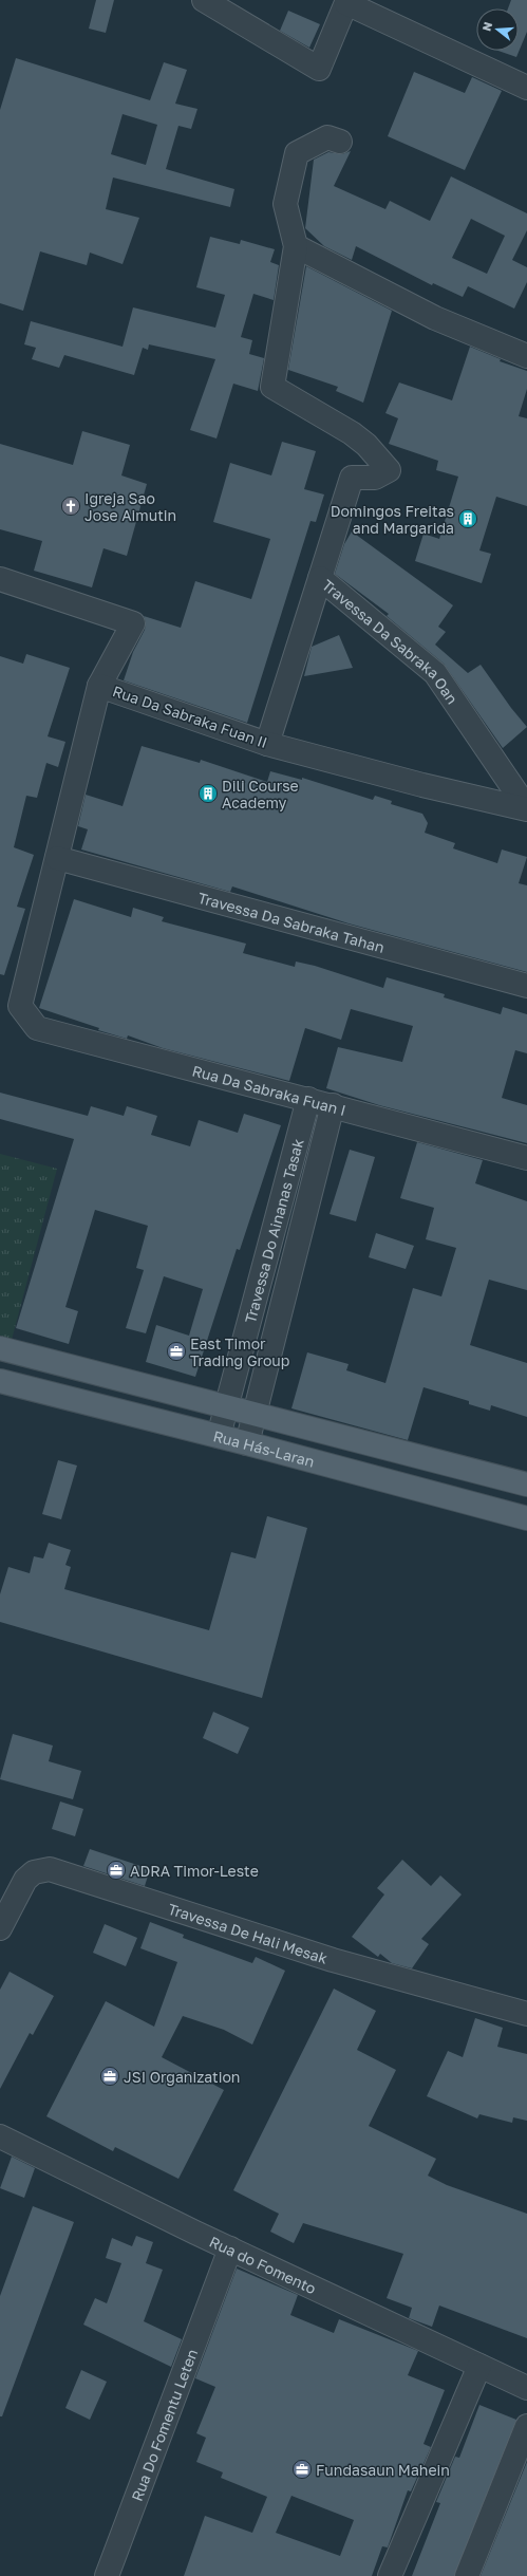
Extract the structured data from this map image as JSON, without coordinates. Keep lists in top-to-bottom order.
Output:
{
  "streets": {
    "main road": ["Rua Hás-Laran"],
    "street": [
      "Travessa Da Sabraka Oan",
      "Rua Da Sabraka Fuan II",
      "Travessa Da Sabraka Tahan",
      "Rua Da Sabraka Fuan I",
      "Travessa Do Ainanas Tasak",
      "Travessa De Hali Mesak",
      "Rua do Fomento",
      "Rua Do Fomentu Leten"
    ]
  },
  "crossings": [
    ["Travessa Da Sabraka Oan", "Rua Da Sabraka Fuan II"],
    ["Rua Da Sabraka Fuan II", "Travessa Da Sabraka Tahan"],
    ["Rua Da Sabraka Fuan II", "Rua Da Sabraka Fuan I"],
    ["Rua Da Sabraka Fuan I", "Travessa Do Ainanas Tasak"],
    ["Travessa Do Ainanas Tasak", "Rua Hás-Laran"],
    ["Rua do Fomento", "Rua Do Fomentu Leten"]
  ],
  "places": {
    "church": ["Igreja Sao Jose Aimutin"],
    "building": ["Domingos Freitas and Margarida", "Dili Course Academy"],
    "office": [
      "East Timor Trading Group",
      "ADRA Timor-Leste",
      "JSI Organization",
      "Fundasaun Mahein"
    ]
  },
  "north": "left"
}
